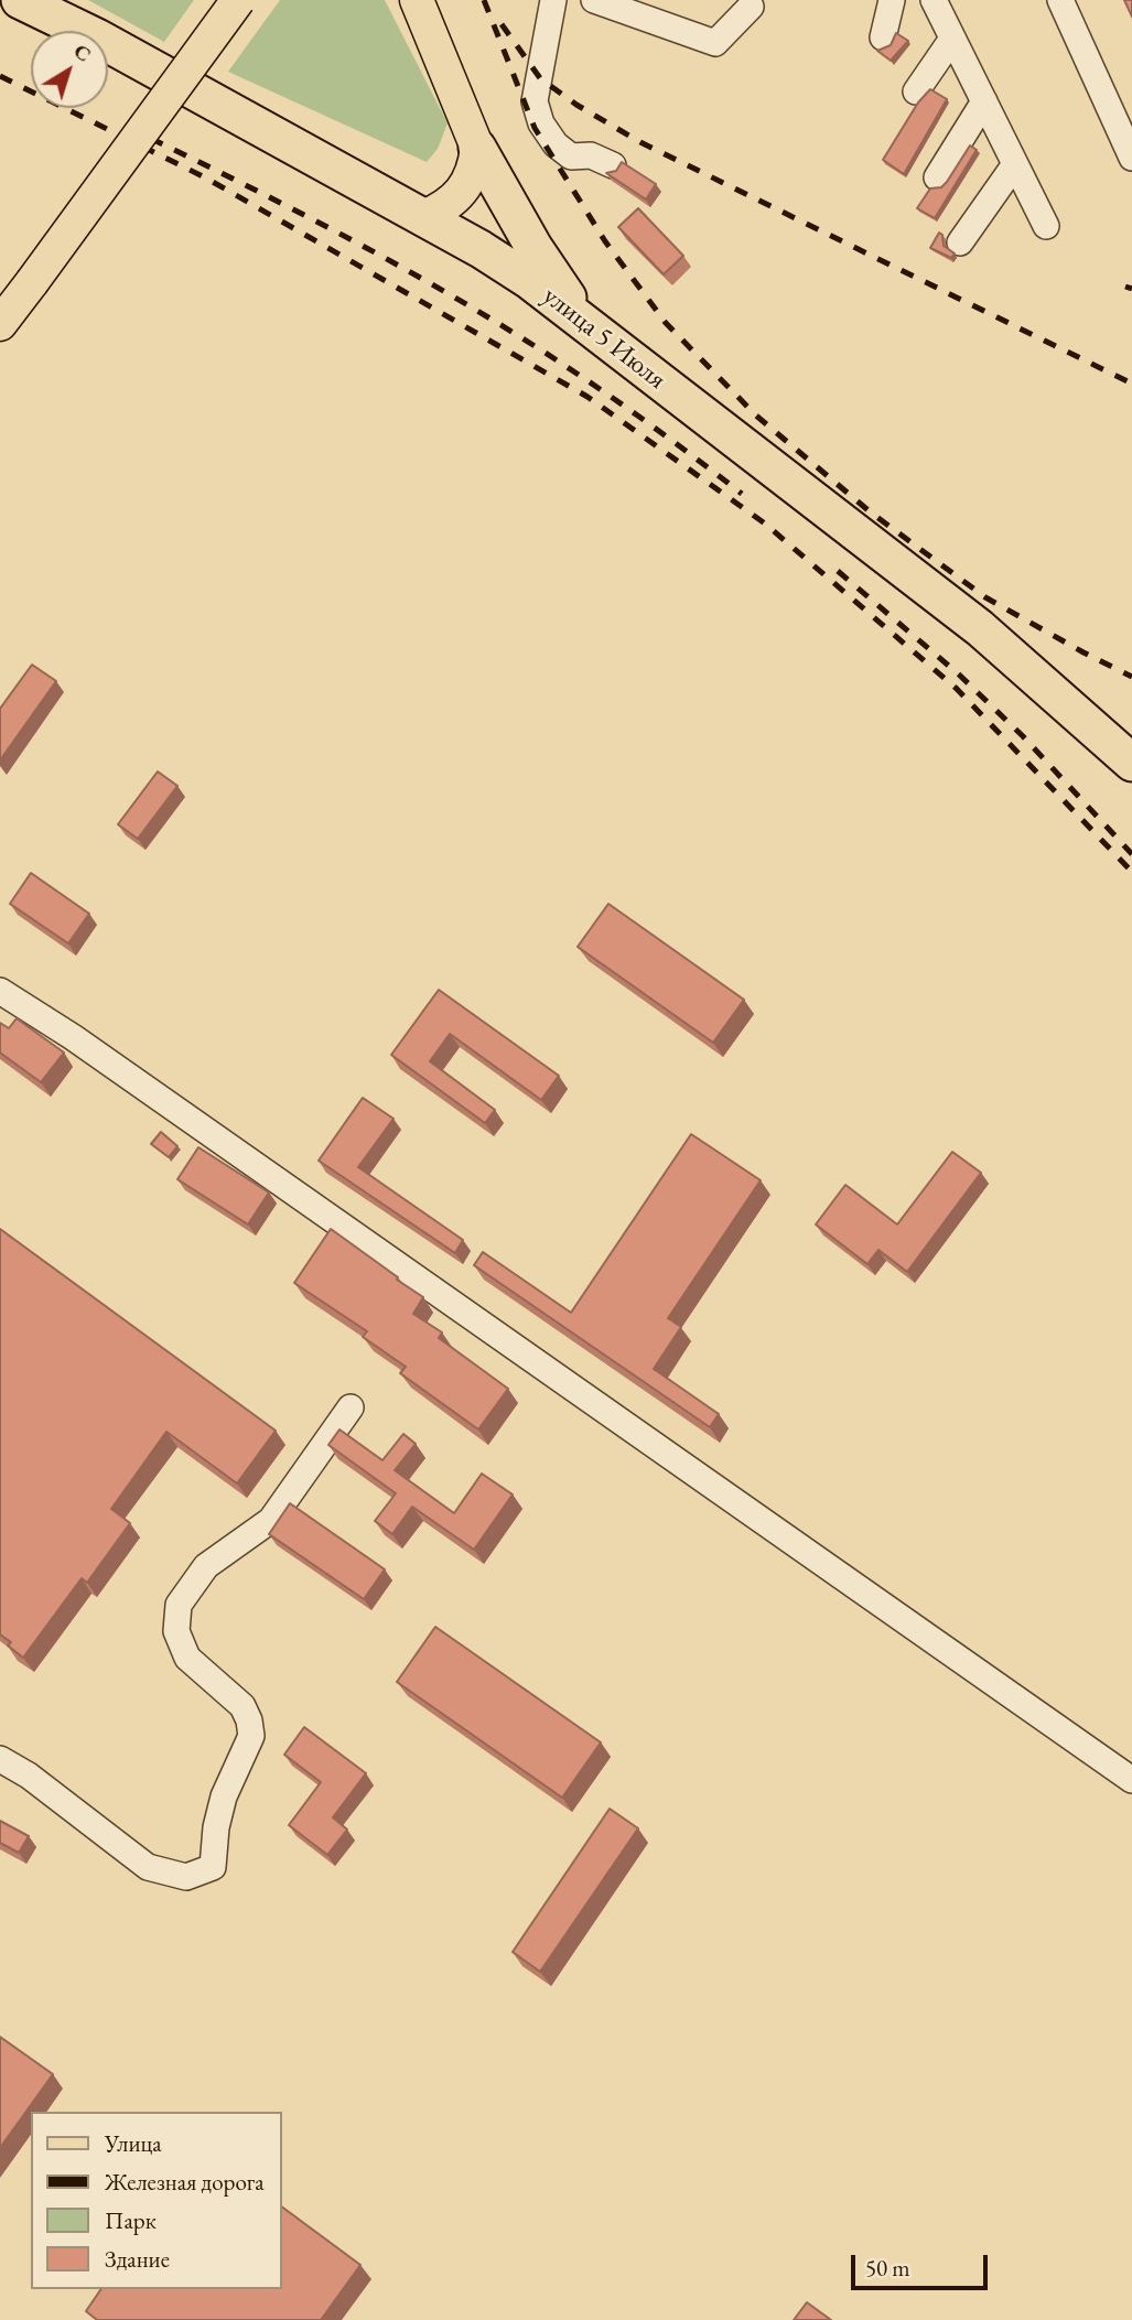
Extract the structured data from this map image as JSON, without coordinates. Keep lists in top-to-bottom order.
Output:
{
  "streets": {
    "highway": ["улица 5 Июля"]
  },
  "legend": [
    "Улица",
    "Железная дорога",
    "Парк",
    "Здание"
  ],
  "scale_bar": "50 m",
  "north": "top right"
}
